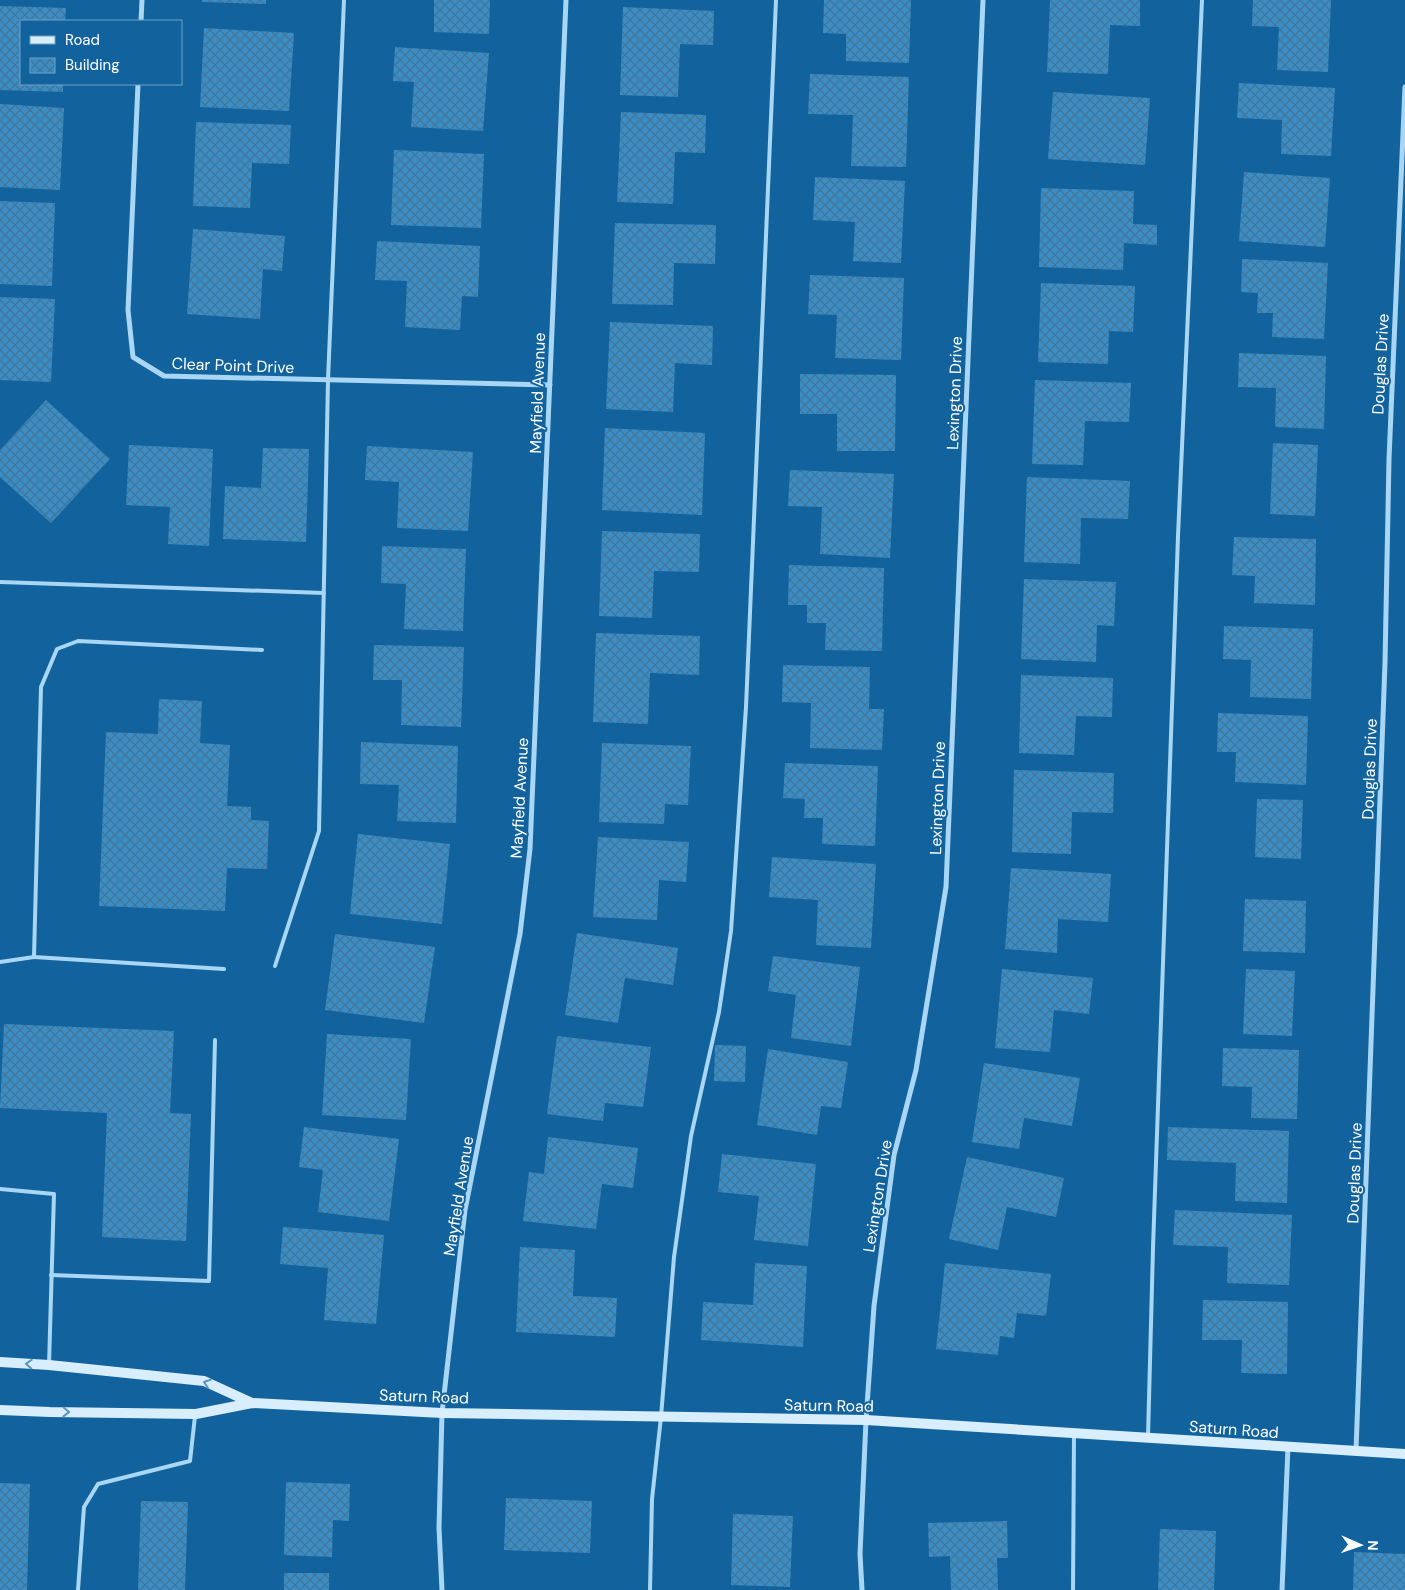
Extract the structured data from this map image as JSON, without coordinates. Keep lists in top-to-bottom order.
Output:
{
  "streets": {
    "street": [
      "Douglas Drive",
      "Clear Point Drive",
      "Mayfield Avenue",
      "Lexington Drive",
      "Saturn Road"
    ]
  },
  "crossings": [
    ["Douglas Drive", "Saturn Road"],
    ["Clear Point Drive", "Mayfield Avenue"],
    ["Mayfield Avenue", "Saturn Road"],
    ["Lexington Drive", "Saturn Road"]
  ],
  "legend": ["Road", "Building"],
  "north": "right"
}
